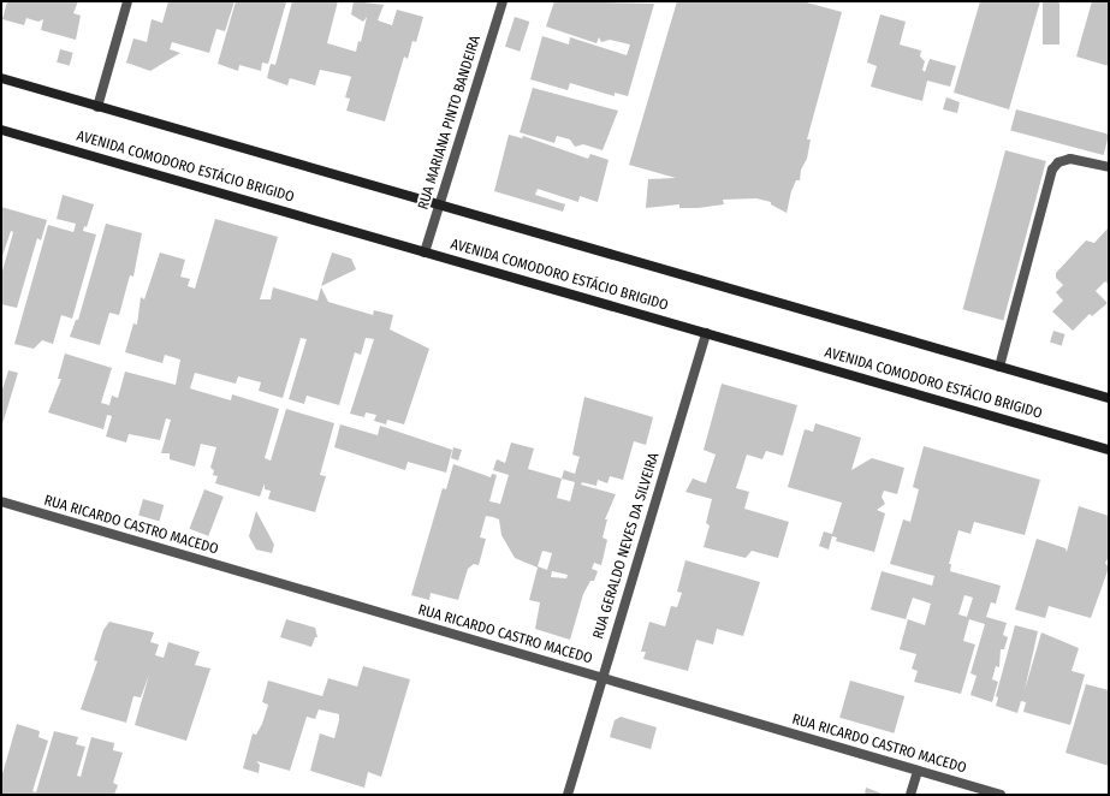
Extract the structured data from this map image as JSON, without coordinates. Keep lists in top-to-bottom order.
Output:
{
  "streets": {
    "main road": ["AVENIDA COMODORO ESTÁCIO BRIGIDO"],
    "street": ["RUA MARIANA PINTO BANDEIRA", "RUA RICARDO CASTRO MACEDO", "RUA GERALDO NEVES DA SILVEIRA"]
  },
  "crossings": [
    ["RUA MARIANA PINTO BANDEIRA", "AVENIDA COMODORO ESTÁCIO BRIGIDO"],
    ["AVENIDA COMODORO ESTÁCIO BRIGIDO", "RUA GERALDO NEVES DA SILVEIRA"],
    ["RUA RICARDO CASTRO MACEDO", "RUA GERALDO NEVES DA SILVEIRA"]
  ]
}
